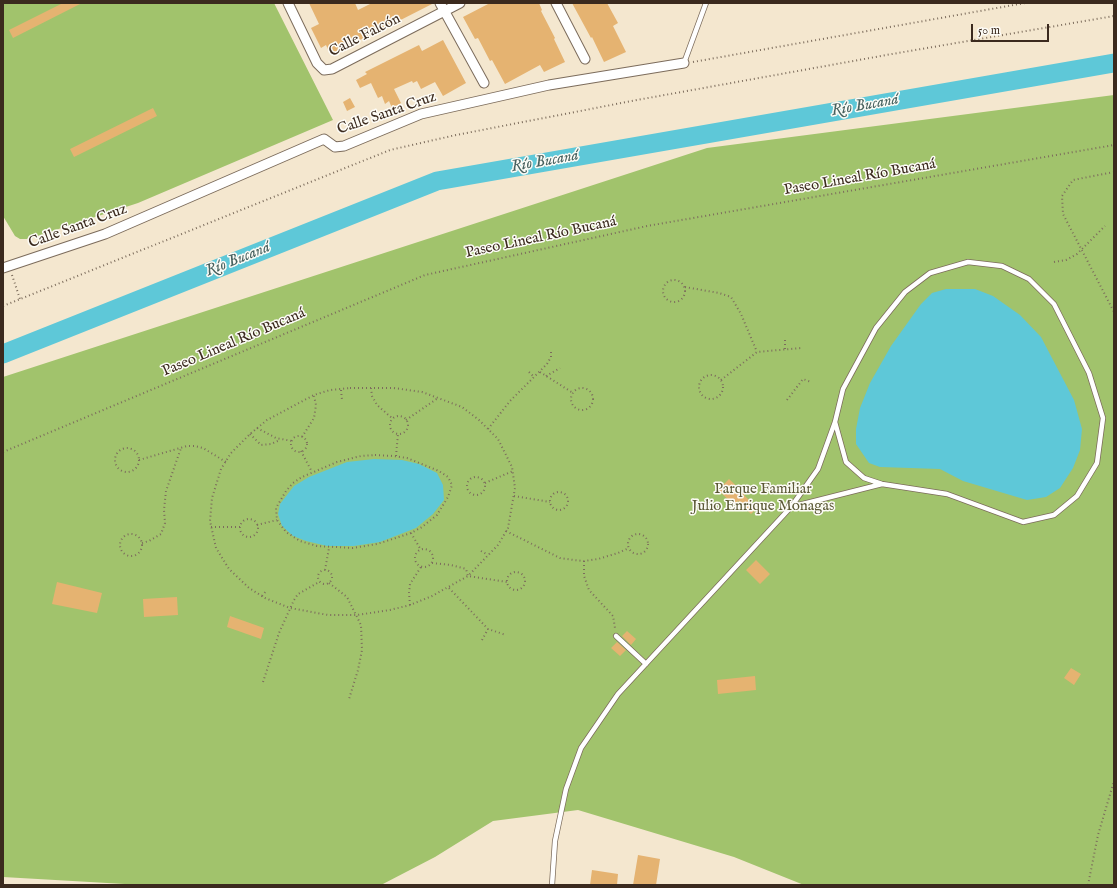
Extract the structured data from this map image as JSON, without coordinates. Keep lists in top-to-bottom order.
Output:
{
  "streets": {
    "street": ["Calle Falcón", "Calle Santa Cruz"],
    "path": ["Paseo Lineal Río Bucaná"]
  },
  "water": ["Río Bucaná"],
  "parks": ["Parque Familiar Julio Enrique Monagas"],
  "scale_bar": "50 m"
}
